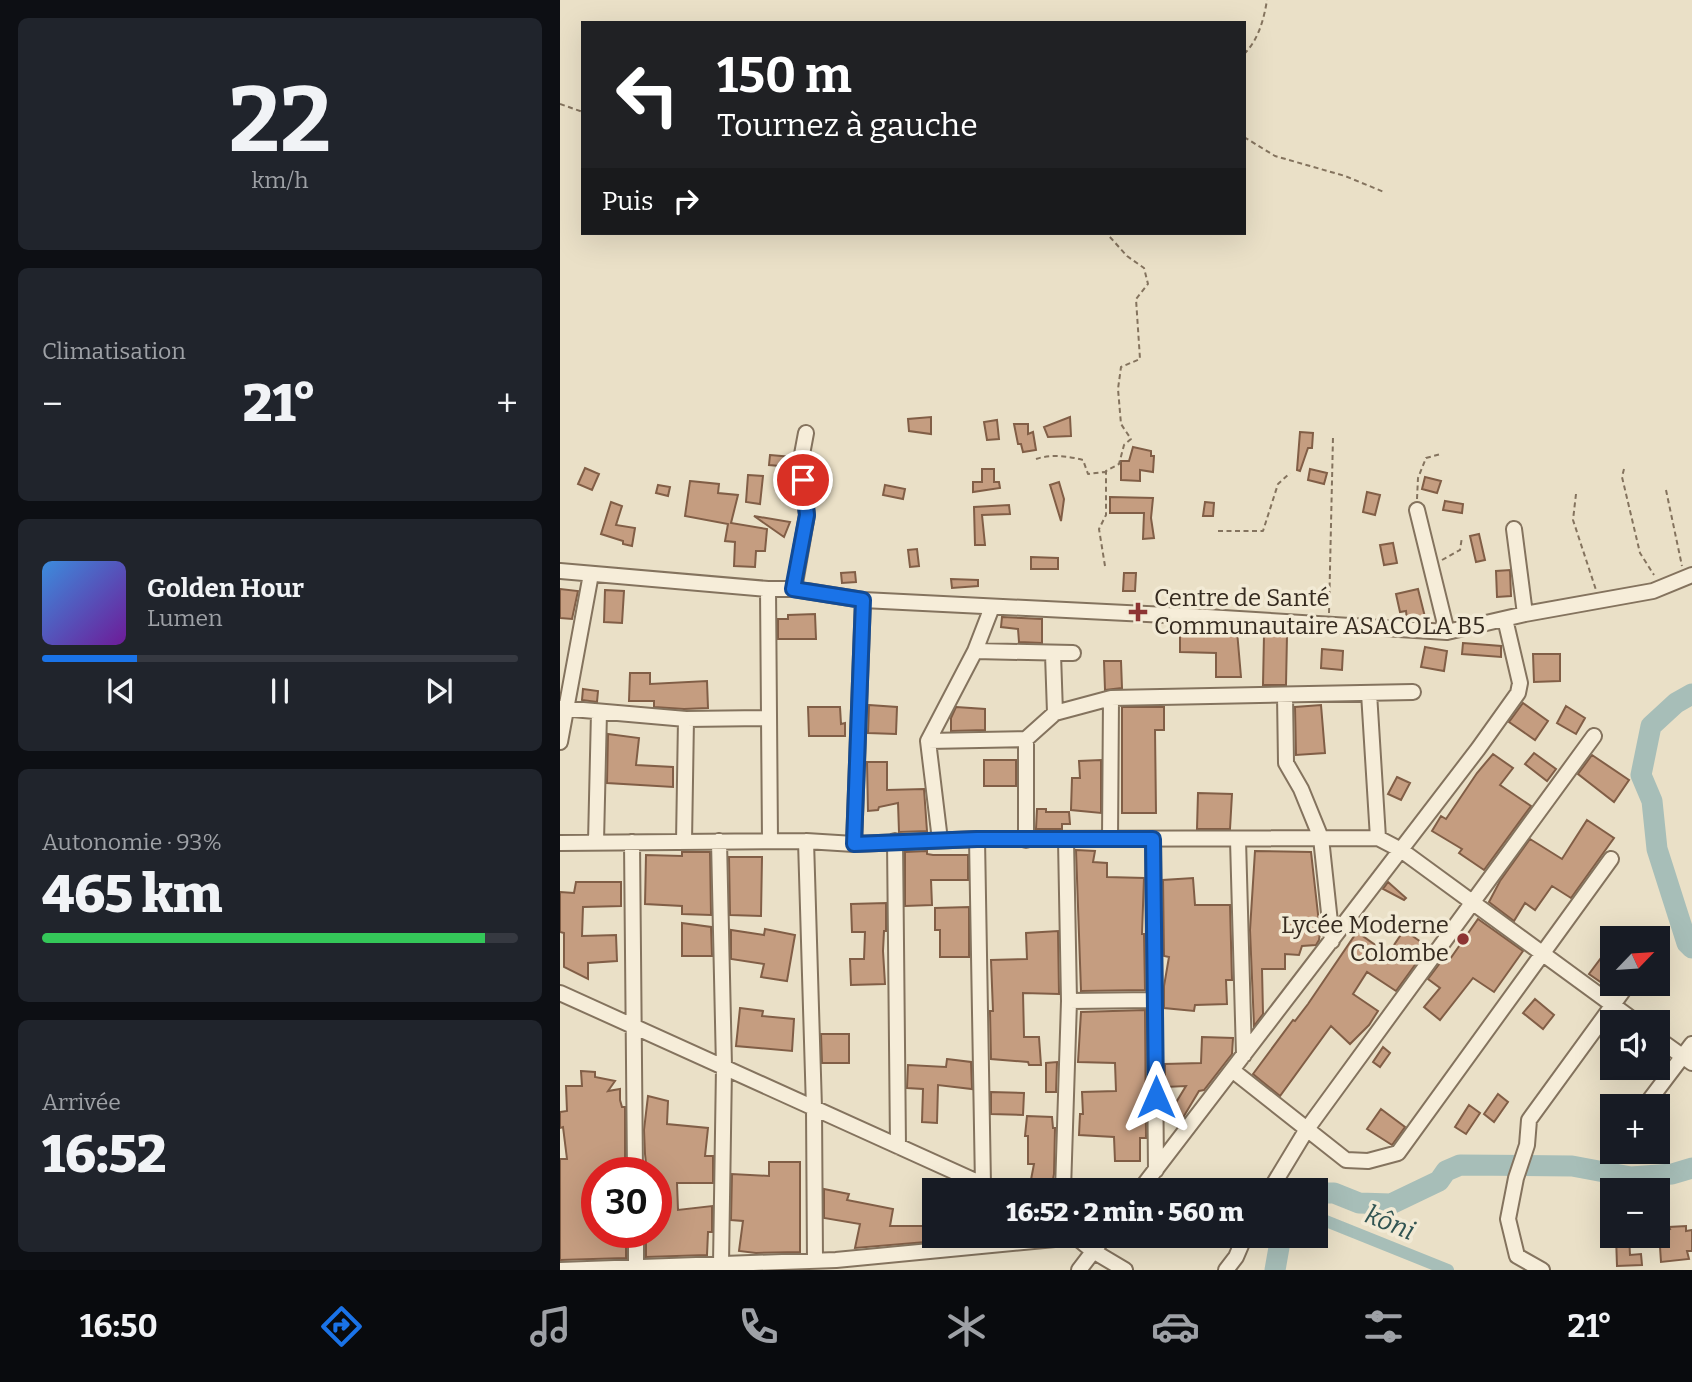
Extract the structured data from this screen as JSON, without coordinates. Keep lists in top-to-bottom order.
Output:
{
  "water": ["kôni"],
  "places": {
    "health": ["Centre de Santé Communautaire ASACOLA B5"],
    "other": ["Lycée Moderne Colombe"]
  },
  "north": "top right",
  "page": {
    "tile": [
      ["22", "km/h"],
      "Climatisation",
      ["Autonomie · 93%", "465 km"],
      ["Arrivée", "16:52"]
    ],
    "turn": ["150 m", "Tournez à gauche"],
    "then": "Puis",
    "heat": ["−", "21°", "+"],
    "song": ["Golden Hour", "Lumen"],
    "map_buttons": ["+", "−"],
    "limit": "30",
    "trip": "16:52 · 2 min · 560 m",
    "tabs": ["16:50", "21°"]
  }
}
